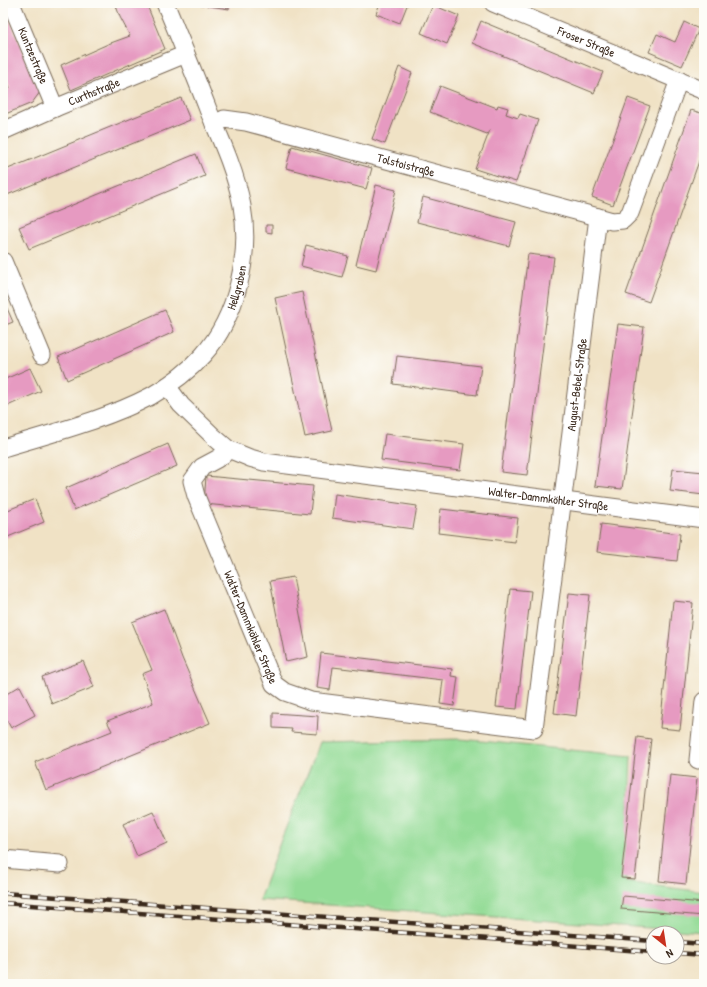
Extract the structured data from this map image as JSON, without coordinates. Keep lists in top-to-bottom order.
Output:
{
  "streets": {
    "street": [
      "Froser Straße",
      "Kuntzestraße",
      "Curthstraße",
      "Tolstoistraße",
      "Hellgraben",
      "August-Bebel-Straße",
      "Walter-Dammköhler Straße"
    ]
  },
  "crossings": [
    ["Kuntzestraße", "Curthstraße"],
    ["Curthstraße", "Hellgraben"],
    ["Tolstoistraße", "Hellgraben"],
    ["Tolstoistraße", "August-Bebel-Straße"],
    ["Hellgraben", "Walter-Dammköhler Straße"],
    ["August-Bebel-Straße", "Walter-Dammköhler Straße"]
  ],
  "north": "bottom right"
}
